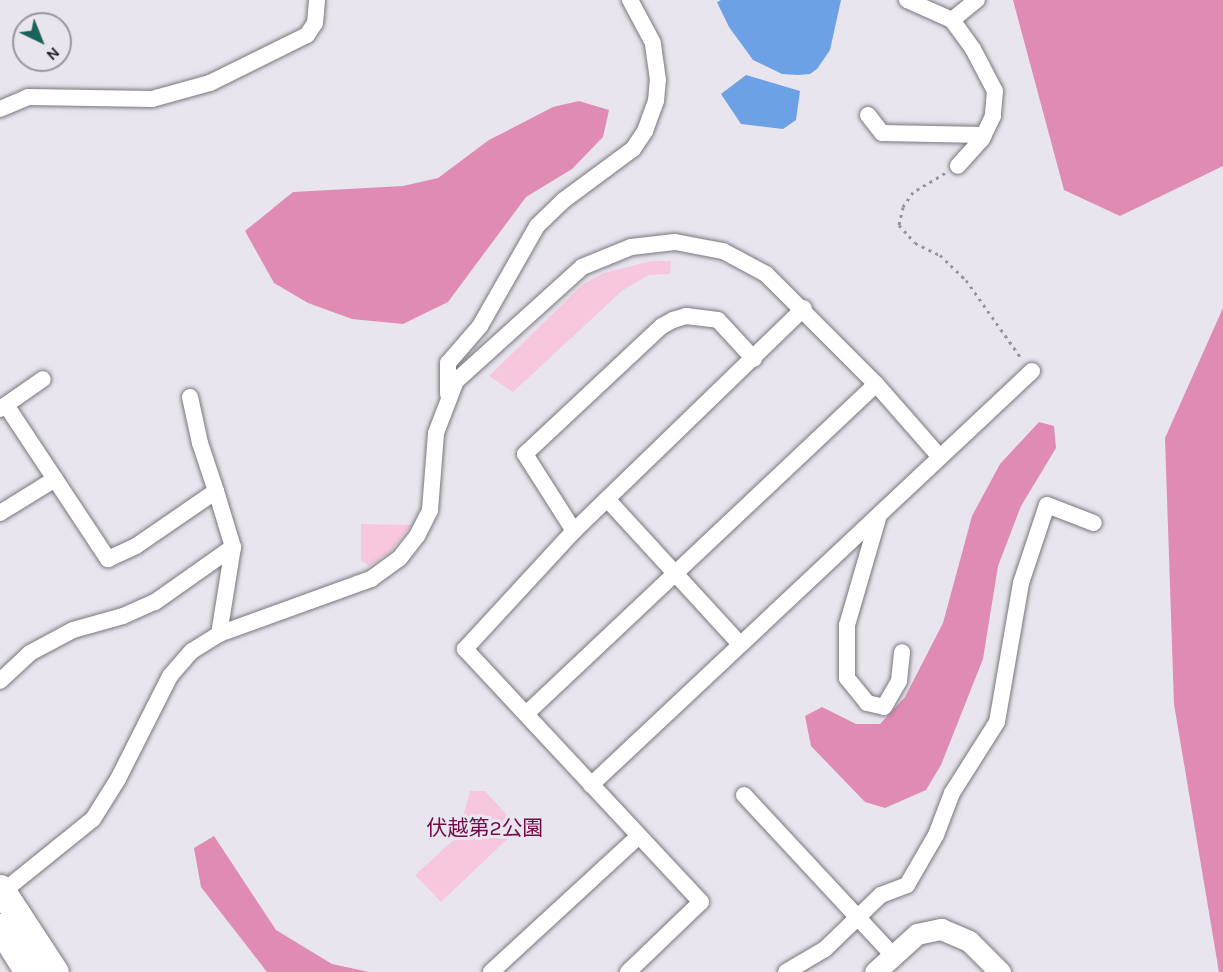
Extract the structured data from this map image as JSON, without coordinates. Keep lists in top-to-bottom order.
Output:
{
  "parks": ["伏越第2公園"],
  "north": "bottom right"
}
